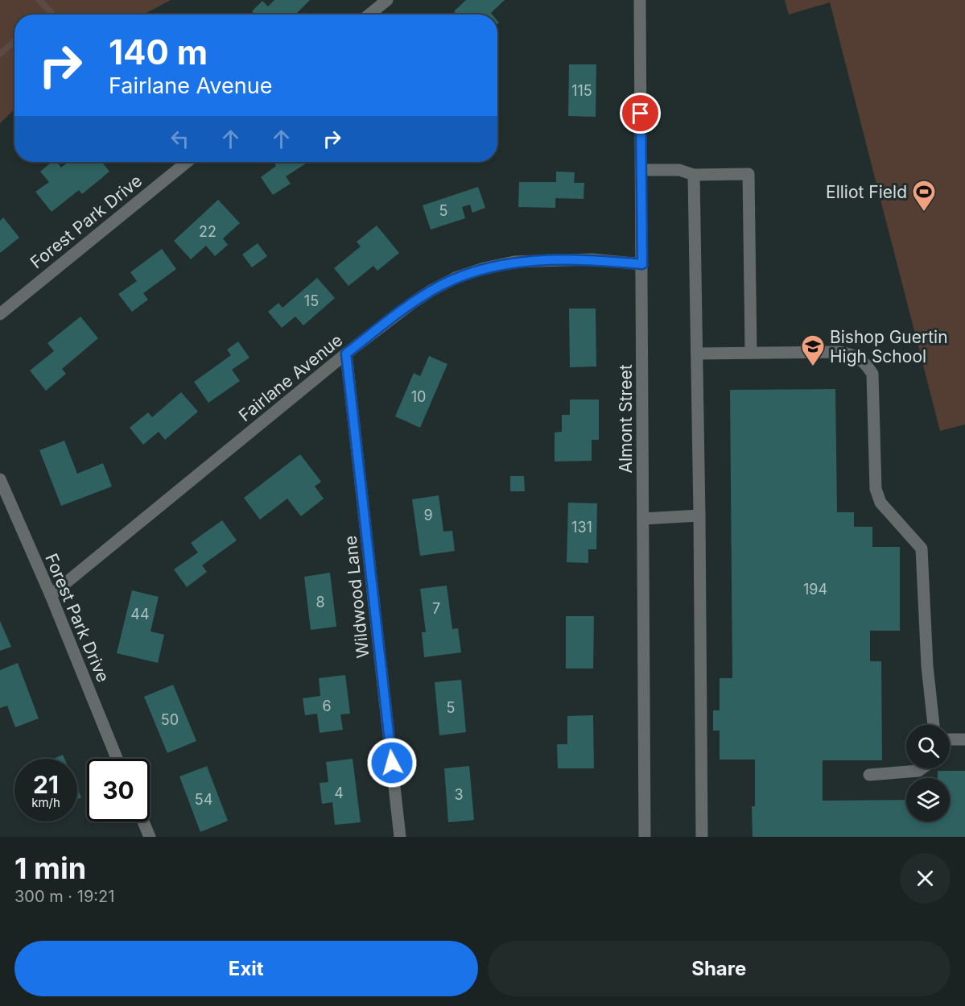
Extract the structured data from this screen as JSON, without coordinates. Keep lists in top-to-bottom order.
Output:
{
  "streets": {
    "street": [
      "Forest Park Drive",
      "Fairlane Avenue",
      "Almont Street",
      "Wildwood Lane"
    ]
  },
  "crossings": [
    ["Forest Park Drive", "Fairlane Avenue"],
    ["Fairlane Avenue", "Almont Street"],
    ["Fairlane Avenue", "Wildwood Lane"]
  ],
  "places": {
    "sports": ["Elliot Field"],
    "school or university": ["Bishop Guertin High School"]
  },
  "house_numbers": [
    "115",
    "5",
    "22",
    "15",
    "10",
    "9",
    "131",
    "194",
    "8",
    "7",
    "44",
    "6",
    "5",
    "50",
    "4",
    "3",
    "54"
  ],
  "page": {
    "turn": ["140 m", "Fairlane Avenue"],
    "speed": "21 km/h",
    "limit": "30",
    "heading": ["1 min", "300 m · 19:21"],
    "buttons": ["Exit", "Share"]
  }
}
